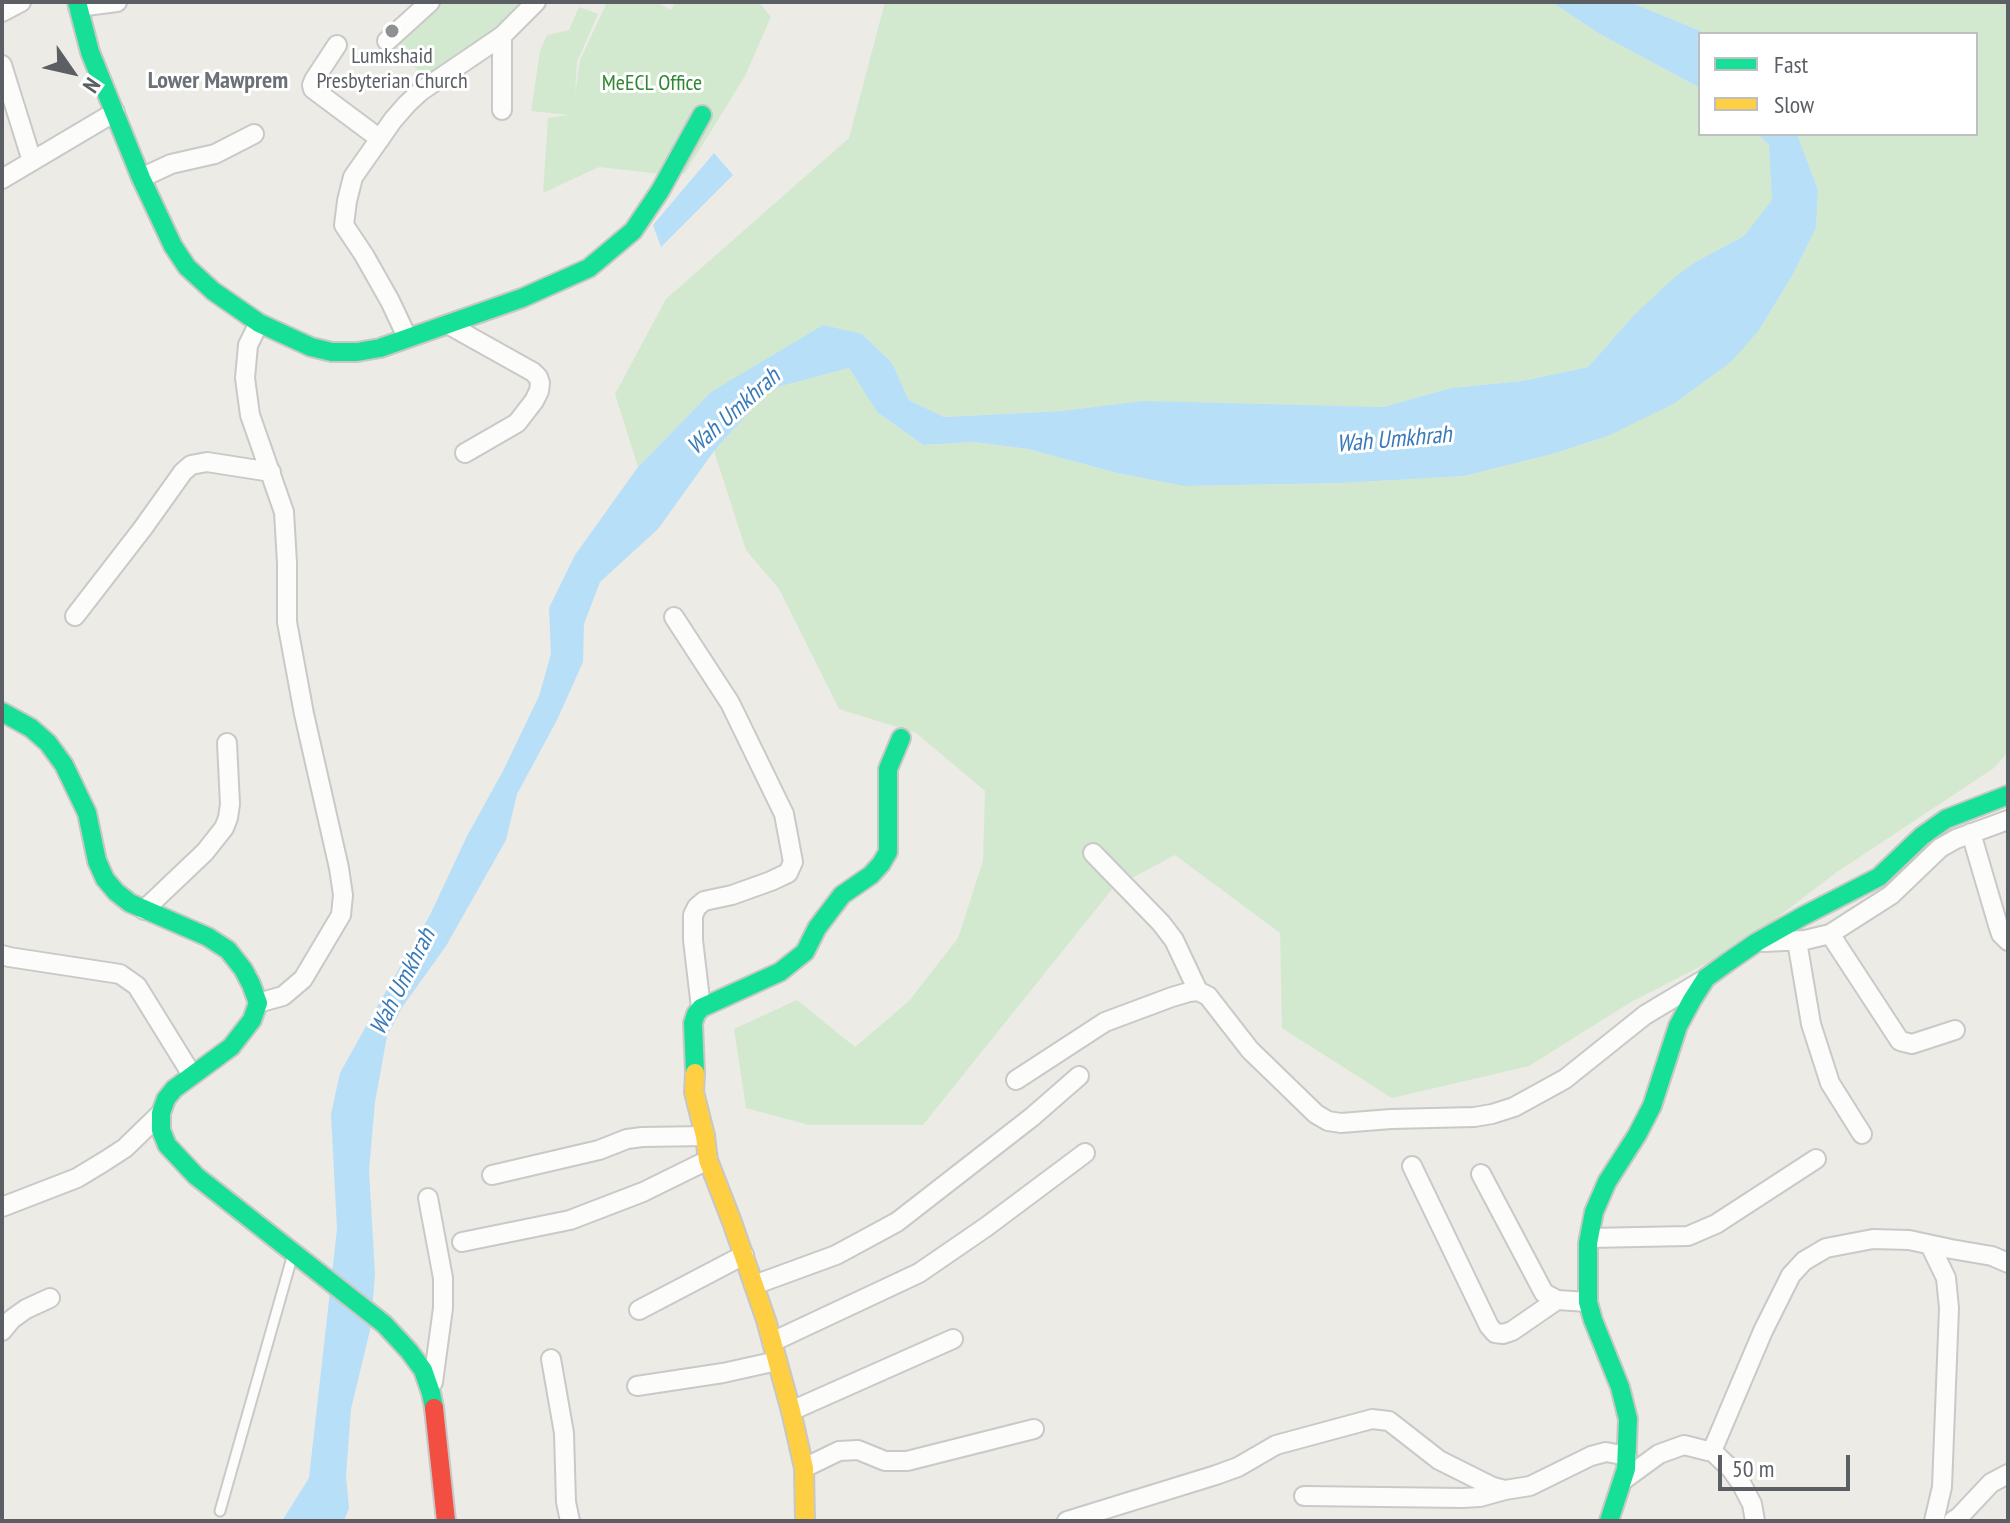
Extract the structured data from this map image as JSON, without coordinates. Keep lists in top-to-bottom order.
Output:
{
  "districts": ["Lower Mawprem"],
  "water": ["Wah Umkhrah"],
  "parks": ["MeECL Office"],
  "places": ["Lumkshaid Presbyterian Church"],
  "legend": ["Fast", "Slow"],
  "scale_bar": "50 m",
  "north": "bottom right"
}
